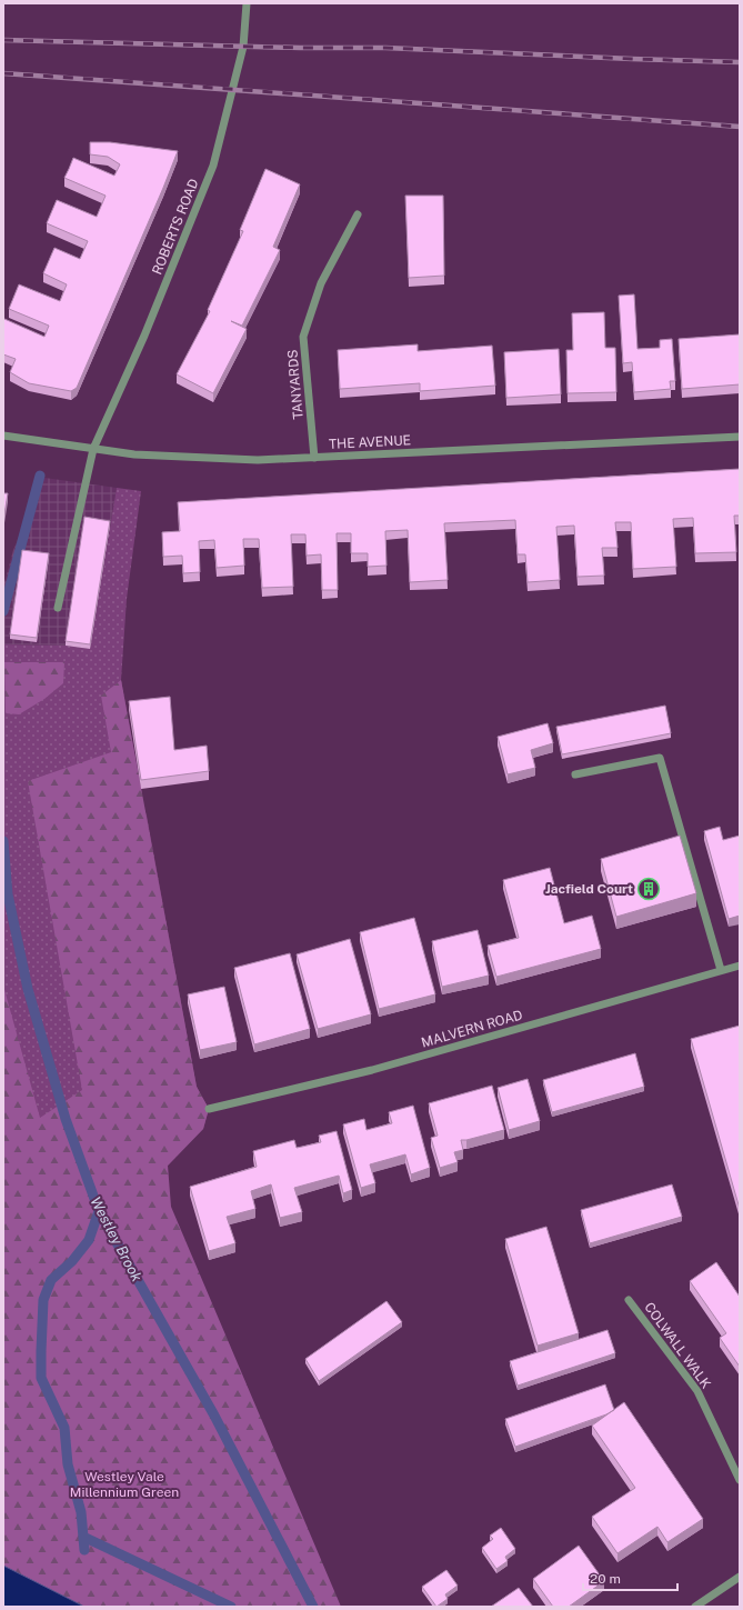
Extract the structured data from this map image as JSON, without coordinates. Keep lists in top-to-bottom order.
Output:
{
  "streets": {
    "street": [
      "ROBERTS ROAD",
      "TANYARDS",
      "THE AVENUE",
      "MALVERN ROAD",
      "COLWALL WALK"
    ]
  },
  "crossings": [
    ["ROBERTS ROAD", "THE AVENUE"],
    ["TANYARDS", "THE AVENUE"]
  ],
  "water": ["Westley Brook"],
  "parks": ["Westley Vale Millennium Green"],
  "places": {
    "building": ["Jacfield Court"]
  },
  "scale_bar": "20 m"
}
